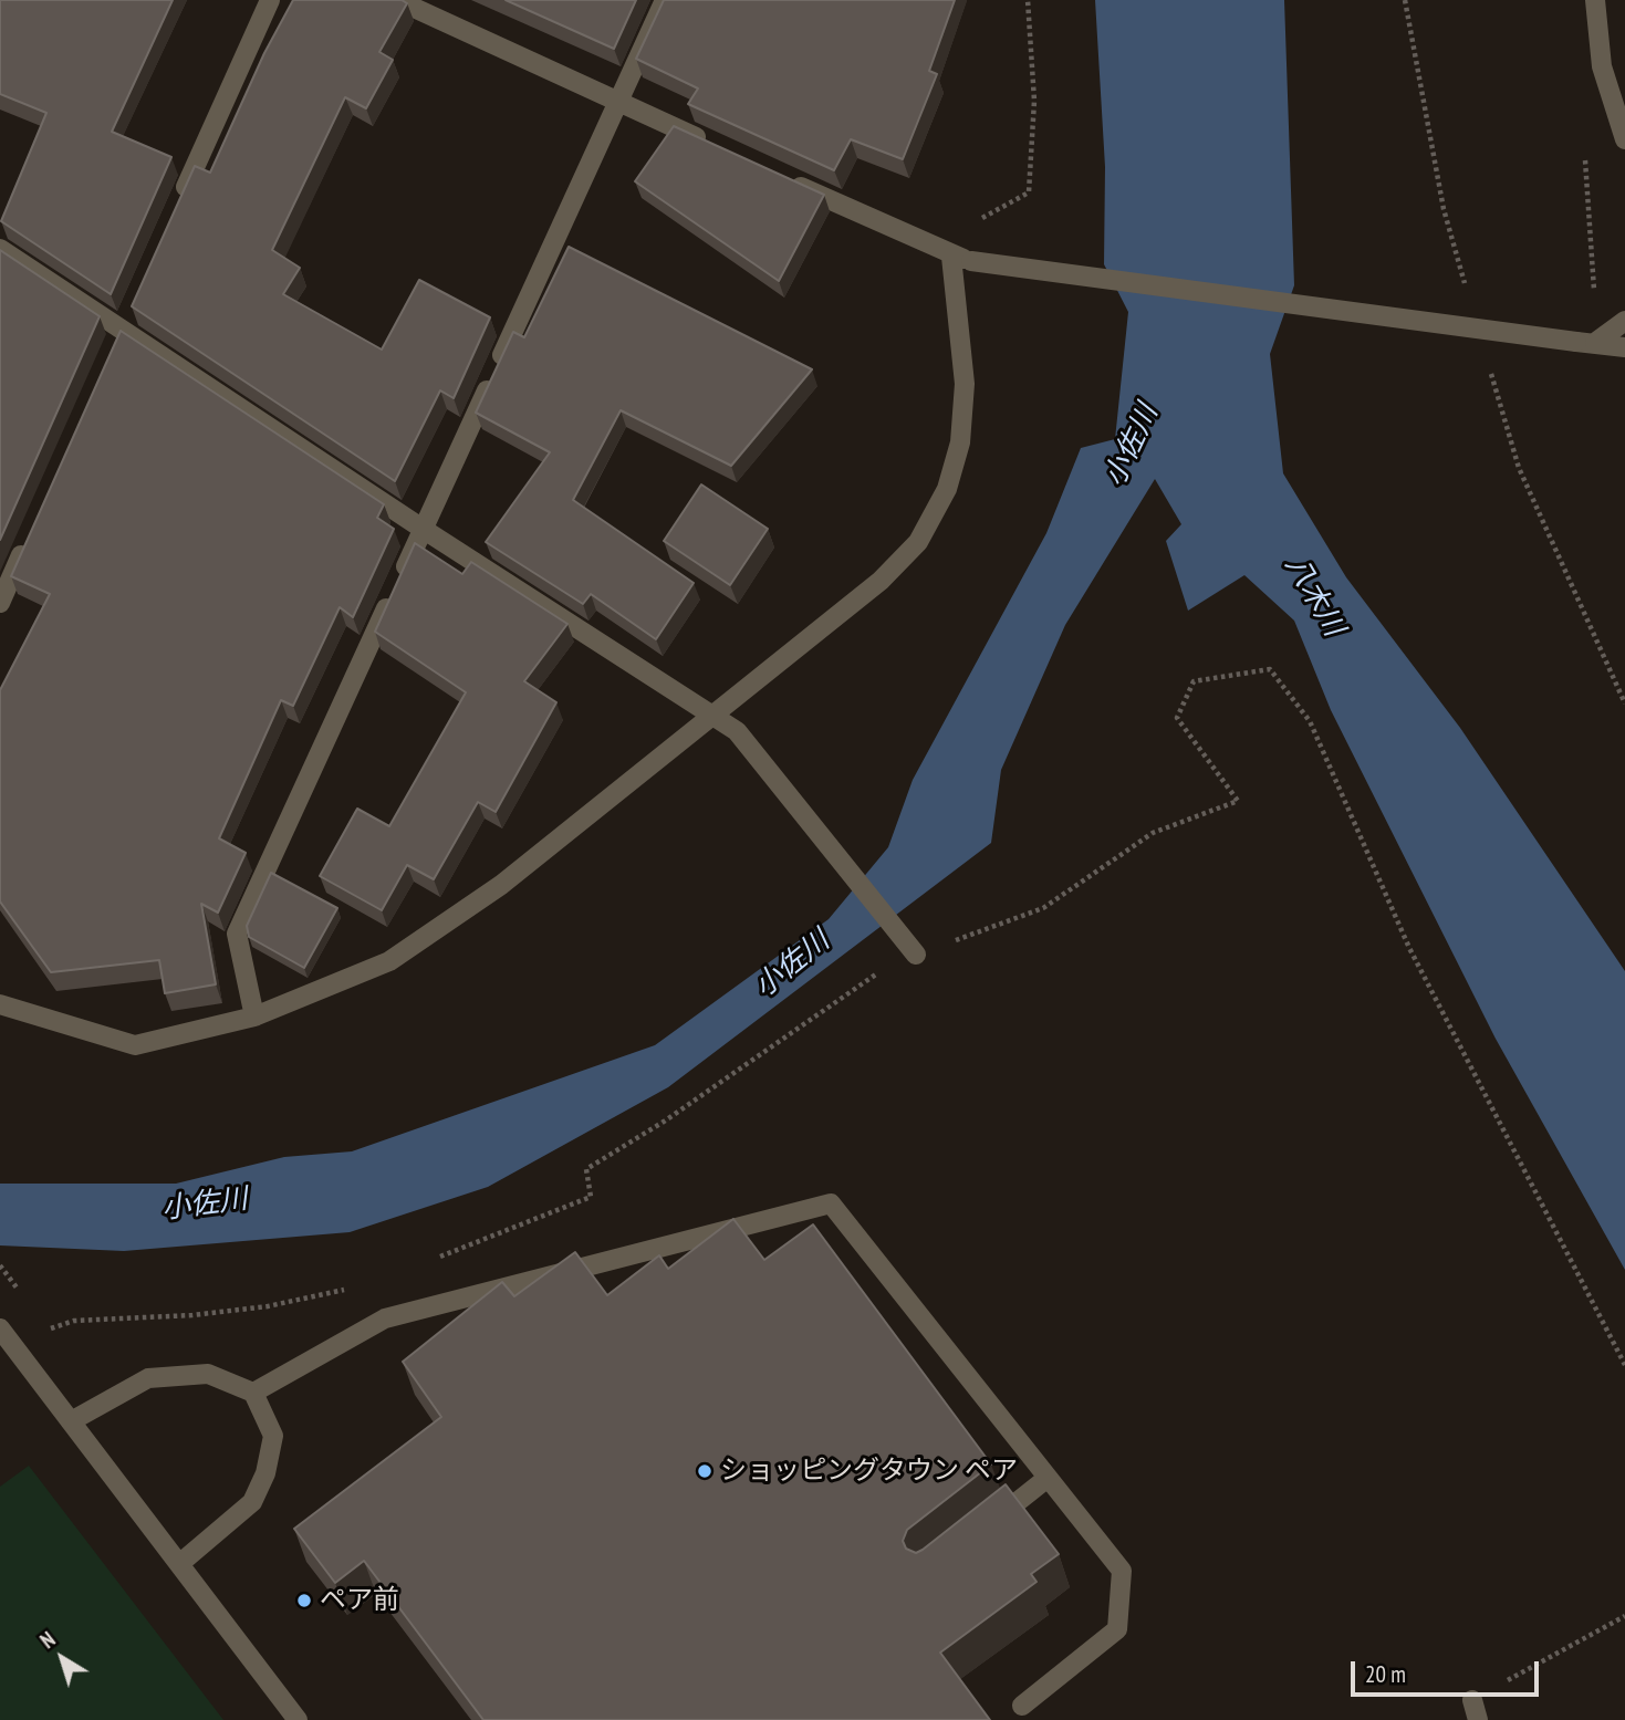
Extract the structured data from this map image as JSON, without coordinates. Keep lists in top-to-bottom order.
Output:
{
  "water": ["小佐川", "八木川"],
  "places": ["ショッピングタウン ペア", "ペア前"],
  "scale_bar": "20 m",
  "north": "top left"
}
